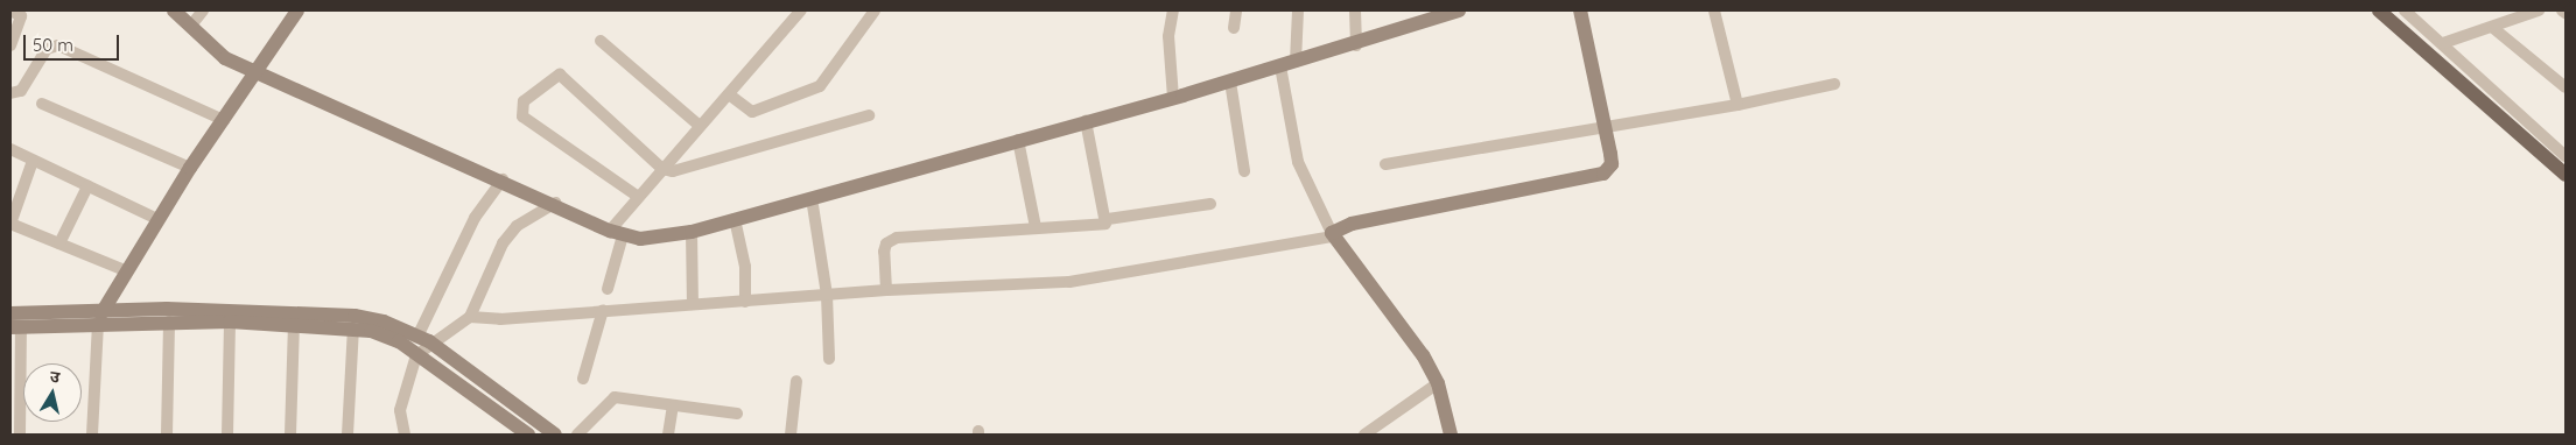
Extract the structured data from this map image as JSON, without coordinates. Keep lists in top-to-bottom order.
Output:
{
  "scale_bar": "50 m",
  "north": "top"
}
